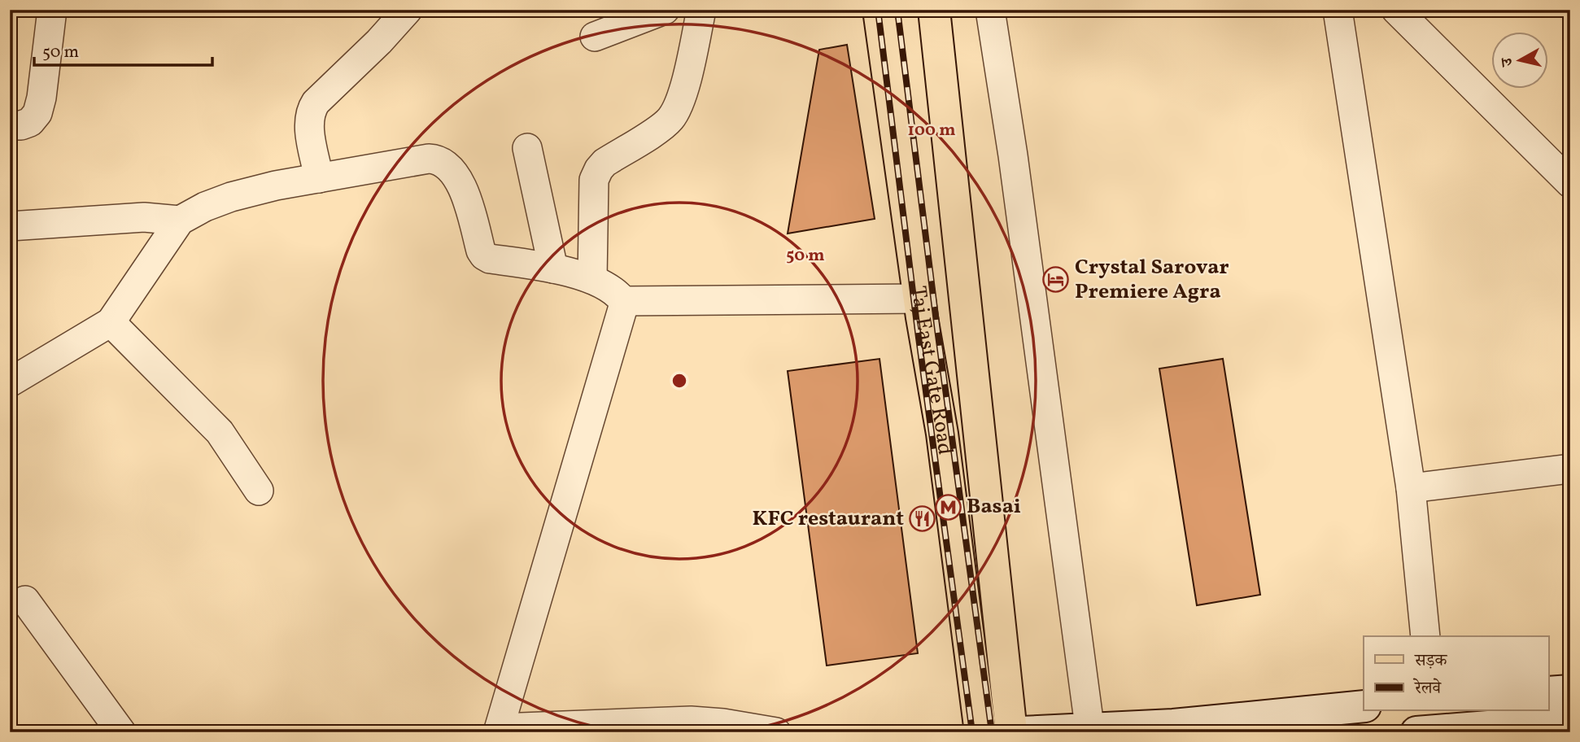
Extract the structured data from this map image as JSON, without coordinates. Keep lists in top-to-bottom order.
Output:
{
  "streets": {
    "main road": ["Taj East Gate Road"]
  },
  "places": {
    "hotel": ["Crystal Sarovar Premiere Agra"],
    "metro station": ["Basai"],
    "restaurant": ["KFC restaurant"]
  },
  "legend": ["सड़क", "रेलवे"],
  "scale_bar": "50 m",
  "north": "left",
  "rings": ["100 m", "50 m"]
}
